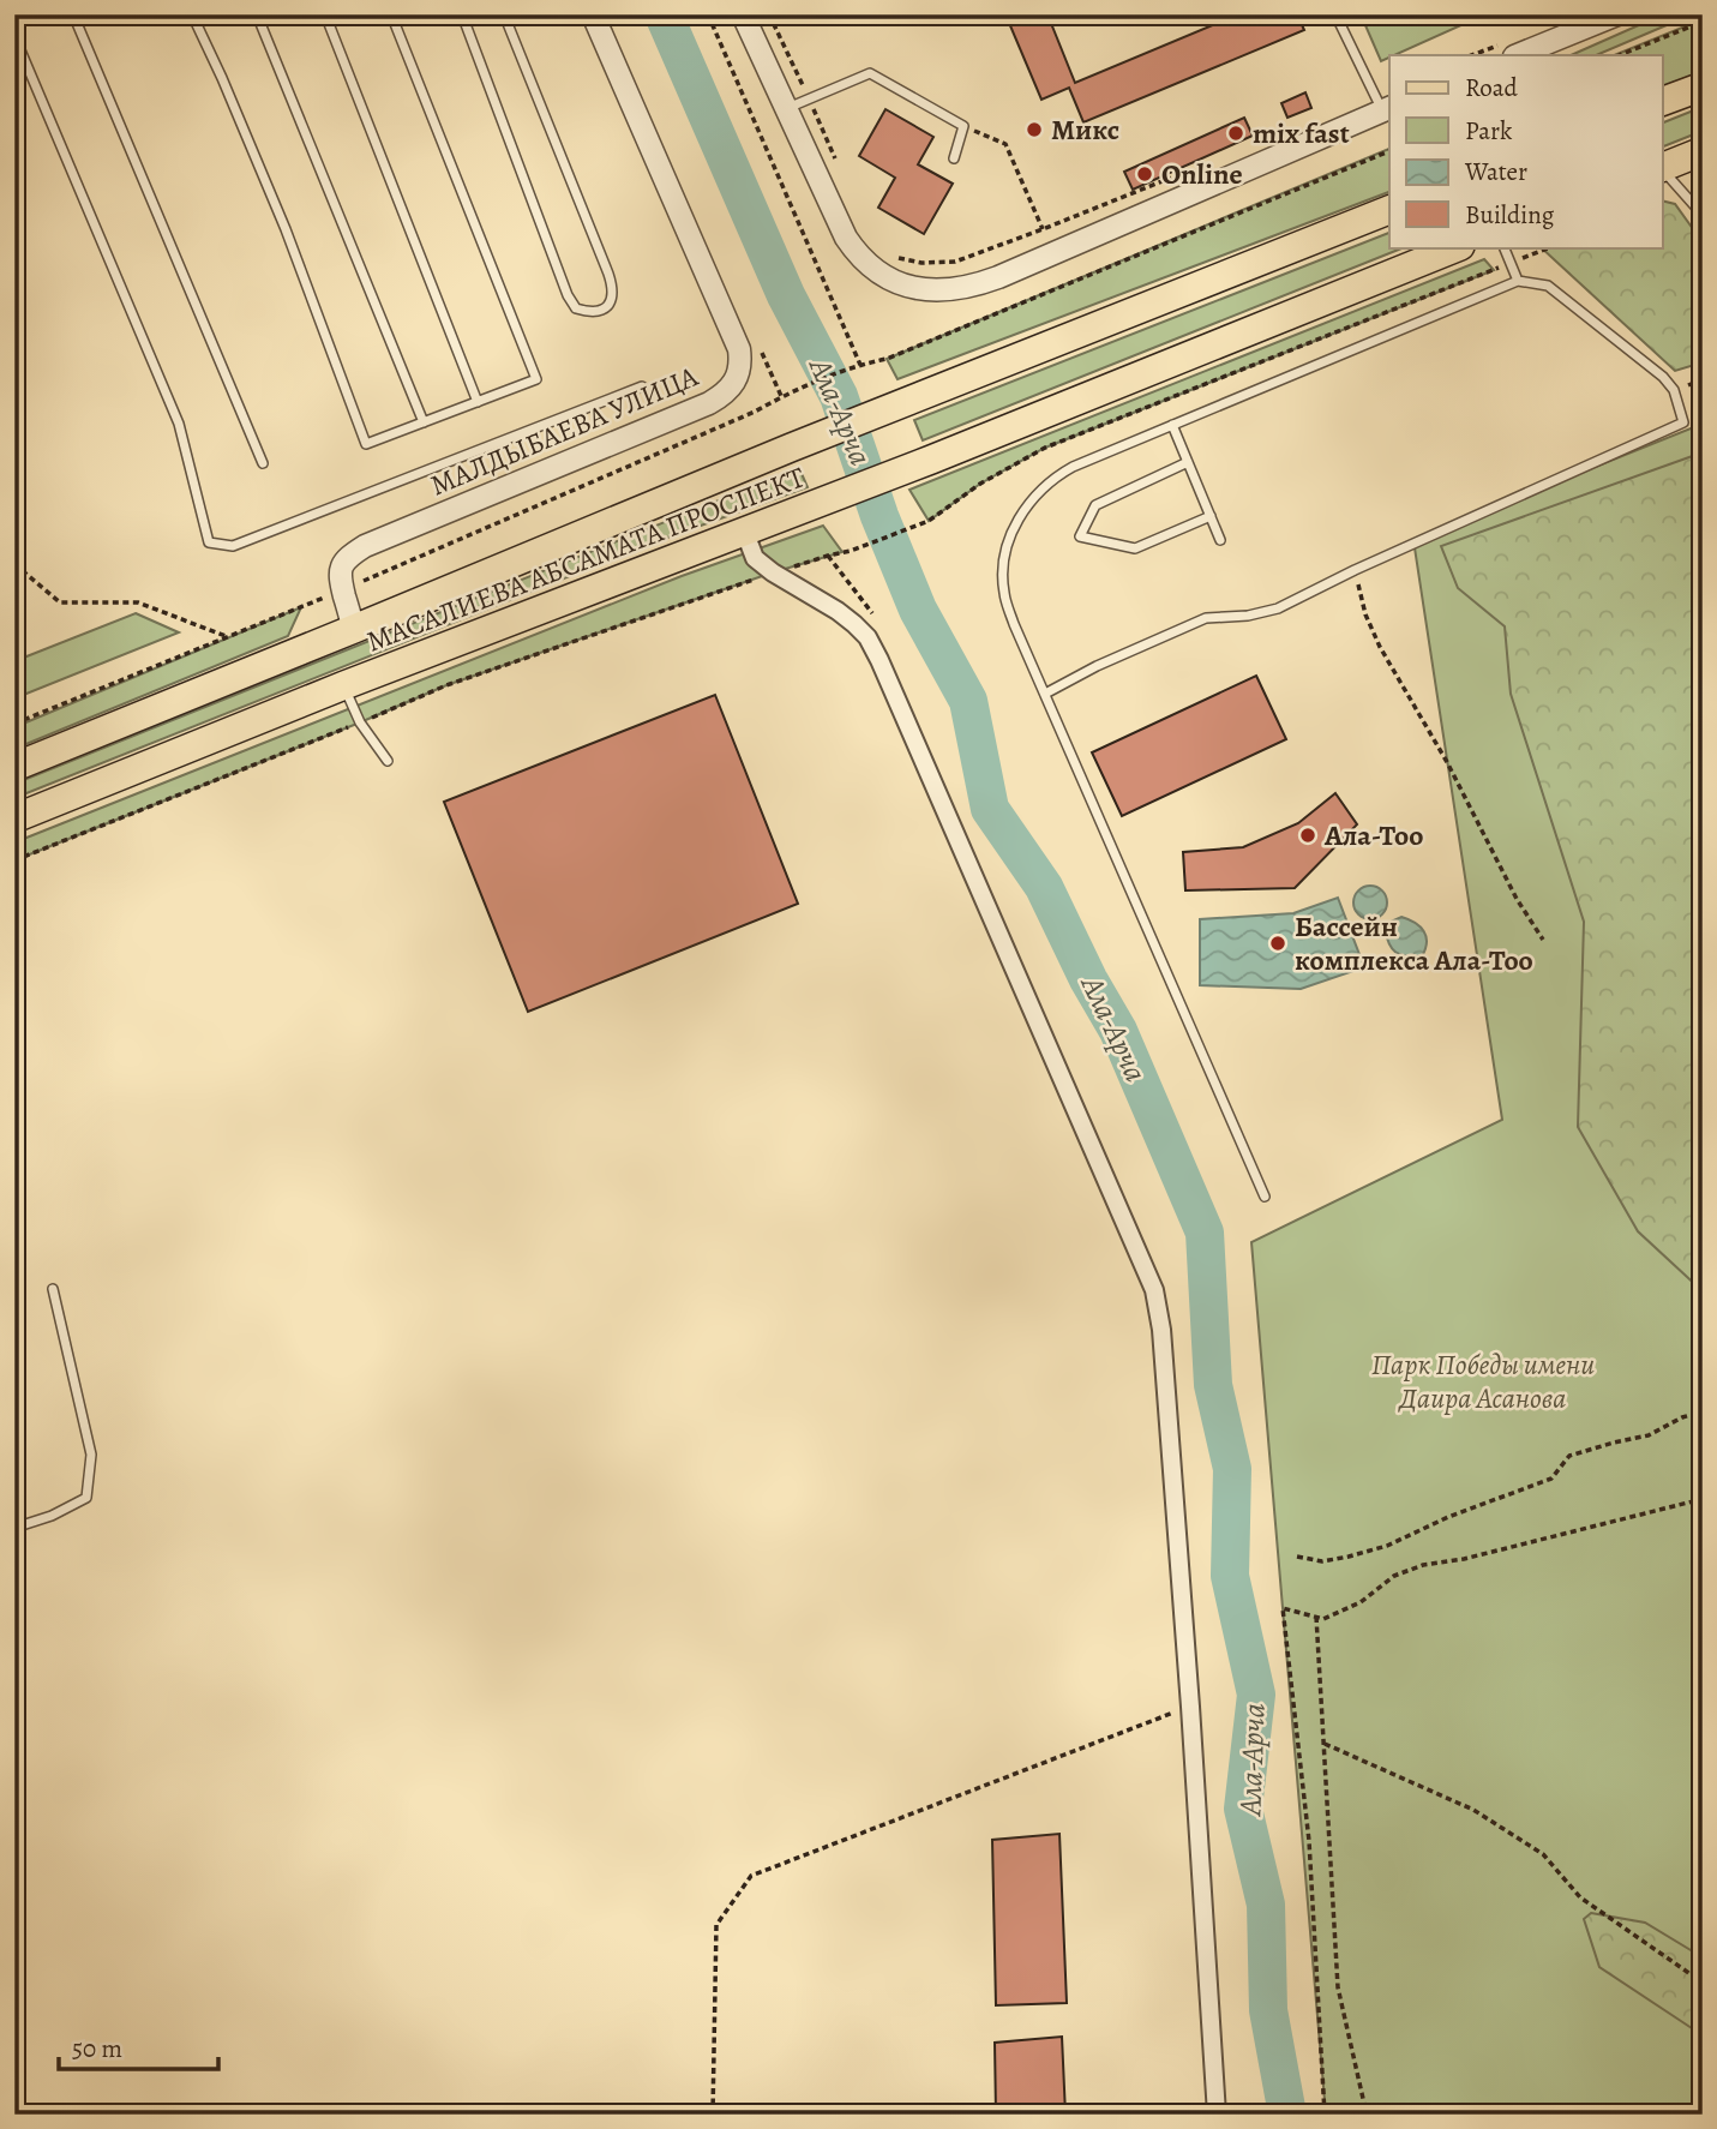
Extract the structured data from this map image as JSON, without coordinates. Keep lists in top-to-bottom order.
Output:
{
  "streets": {
    "main road": ["МАСАЛИЕВА АБСАМАТА ПРОСПЕКТ"],
    "street": ["МАЛДЫБАЕВА УЛИЦА"]
  },
  "water": ["Ала-Арча"],
  "parks": ["Парк Победы имени Даира Асанова"],
  "places": [
    "Микс",
    "mix fast",
    "Online",
    "Ала-Тоо",
    "Бассейн комплекса Ала-Тоо"
  ],
  "legend": [
    "Road",
    "Park",
    "Water",
    "Building"
  ],
  "scale_bar": "50 m"
}
